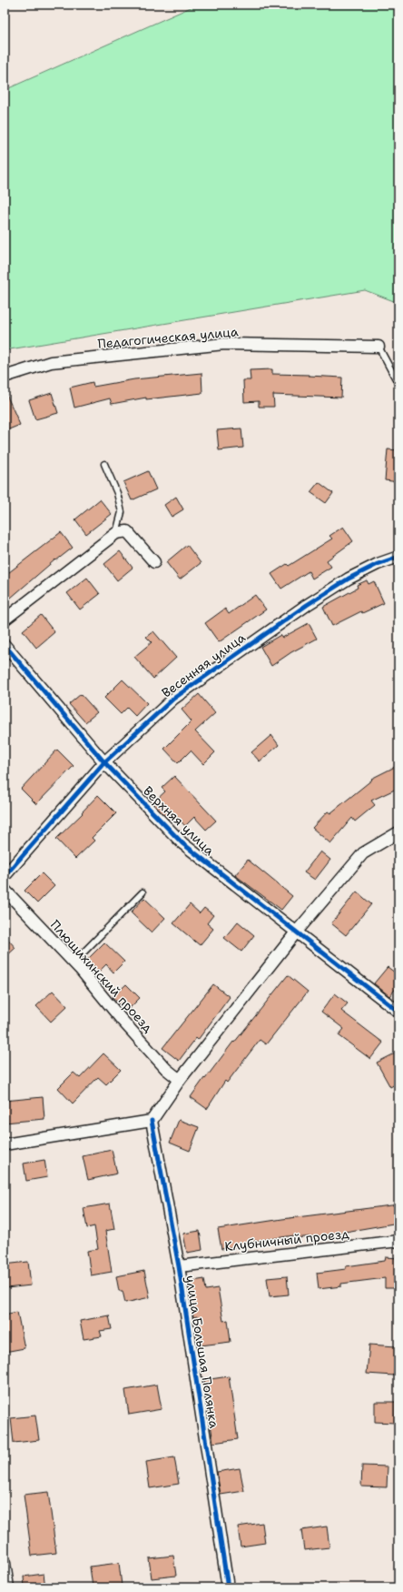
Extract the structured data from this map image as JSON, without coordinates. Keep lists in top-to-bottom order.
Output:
{
  "streets": {
    "street": [
      "Педагогическая улица",
      "Весенняя улица",
      "Верхняя улица",
      "Плющихинский проезд",
      "Клубничный проезд",
      "улица Большая Полянка"
    ]
  },
  "crossings": [
    ["Весенняя улица", "Верхняя улица"],
    ["Клубничный проезд", "улица Большая Полянка"]
  ]
}
